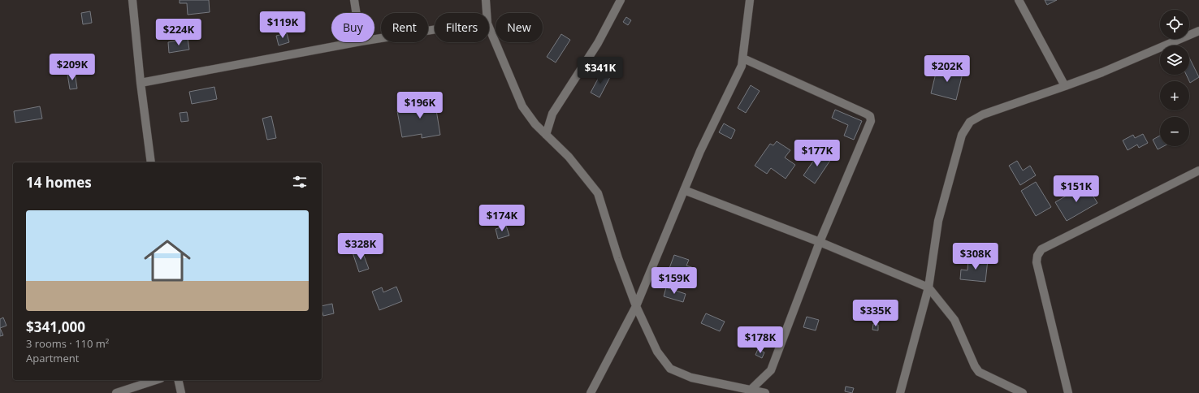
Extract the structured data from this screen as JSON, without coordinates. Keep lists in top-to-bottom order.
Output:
{
  "page": {
    "map_buttons": ["+", "−"],
    "price": [
      "$119K",
      "$224K",
      "$209K",
      "$202K",
      "$341K",
      "$196K",
      "$177K",
      "$151K",
      "$174K",
      "$328K",
      "$308K",
      "$159K",
      "$335K",
      "$178K"
    ],
    "chip": [
      "Buy",
      "Rent",
      "Filters",
      "New"
    ],
    "heading": "14 homes",
    "list": [
      {
        "name": "$341,000",
        "note": "3 rooms · 110 m² · Apartment"
      }
    ]
  }
}
